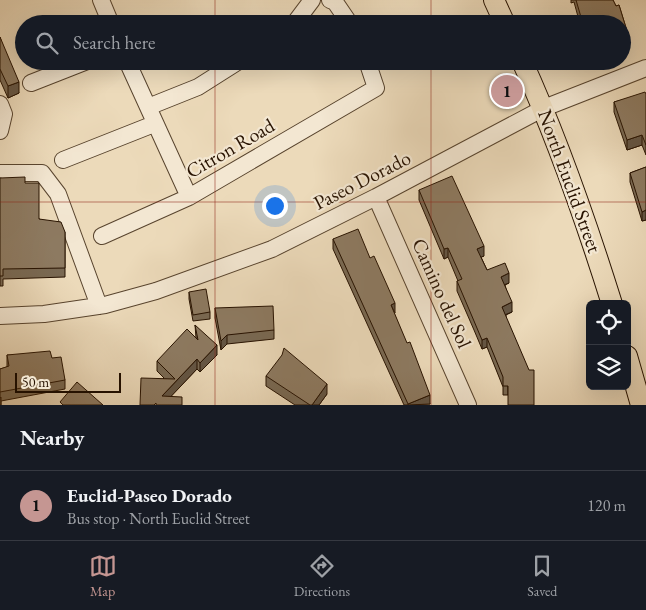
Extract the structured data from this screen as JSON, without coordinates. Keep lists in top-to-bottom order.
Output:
{
  "streets": {
    "main road": ["North Euclid Street"],
    "street": ["Citron Road", "Paseo Dorado", "Camino del Sol"]
  },
  "crossings": [
    ["Paseo Dorado", "North Euclid Street"],
    ["Paseo Dorado", "Camino del Sol"]
  ],
  "scale_bar": "50 m",
  "page": {
    "search": "Search here",
    "pins": "1",
    "scale": "50 m",
    "heading": "Nearby",
    "list": [
      {
        "mark": "1",
        "name": "Euclid-Paseo Dorado",
        "note": "Bus stop · North Euclid Street",
        "value": "120 m"
      }
    ],
    "nav": ["Map", "Directions", "Saved"]
  }
}
